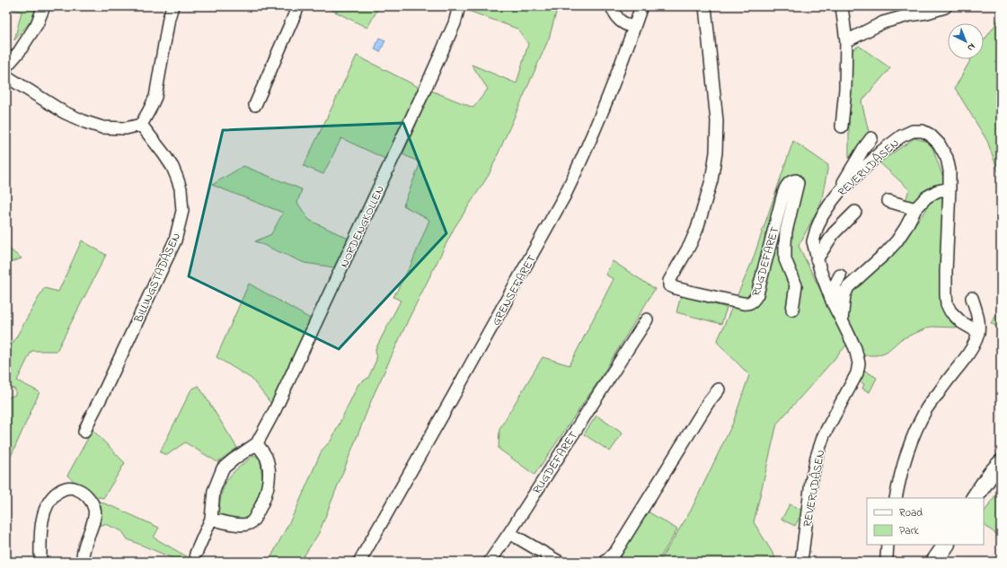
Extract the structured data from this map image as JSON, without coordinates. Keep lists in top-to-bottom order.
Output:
{
  "streets": {
    "street": [
      "REVERUDÅSEN",
      "NORDENGKOLLEN",
      "RUGDEFARET",
      "BILLINGSTADÅSEN",
      "GRENSEFARET"
    ]
  },
  "legend": ["Road", "Park"],
  "north": "bottom right"
}
